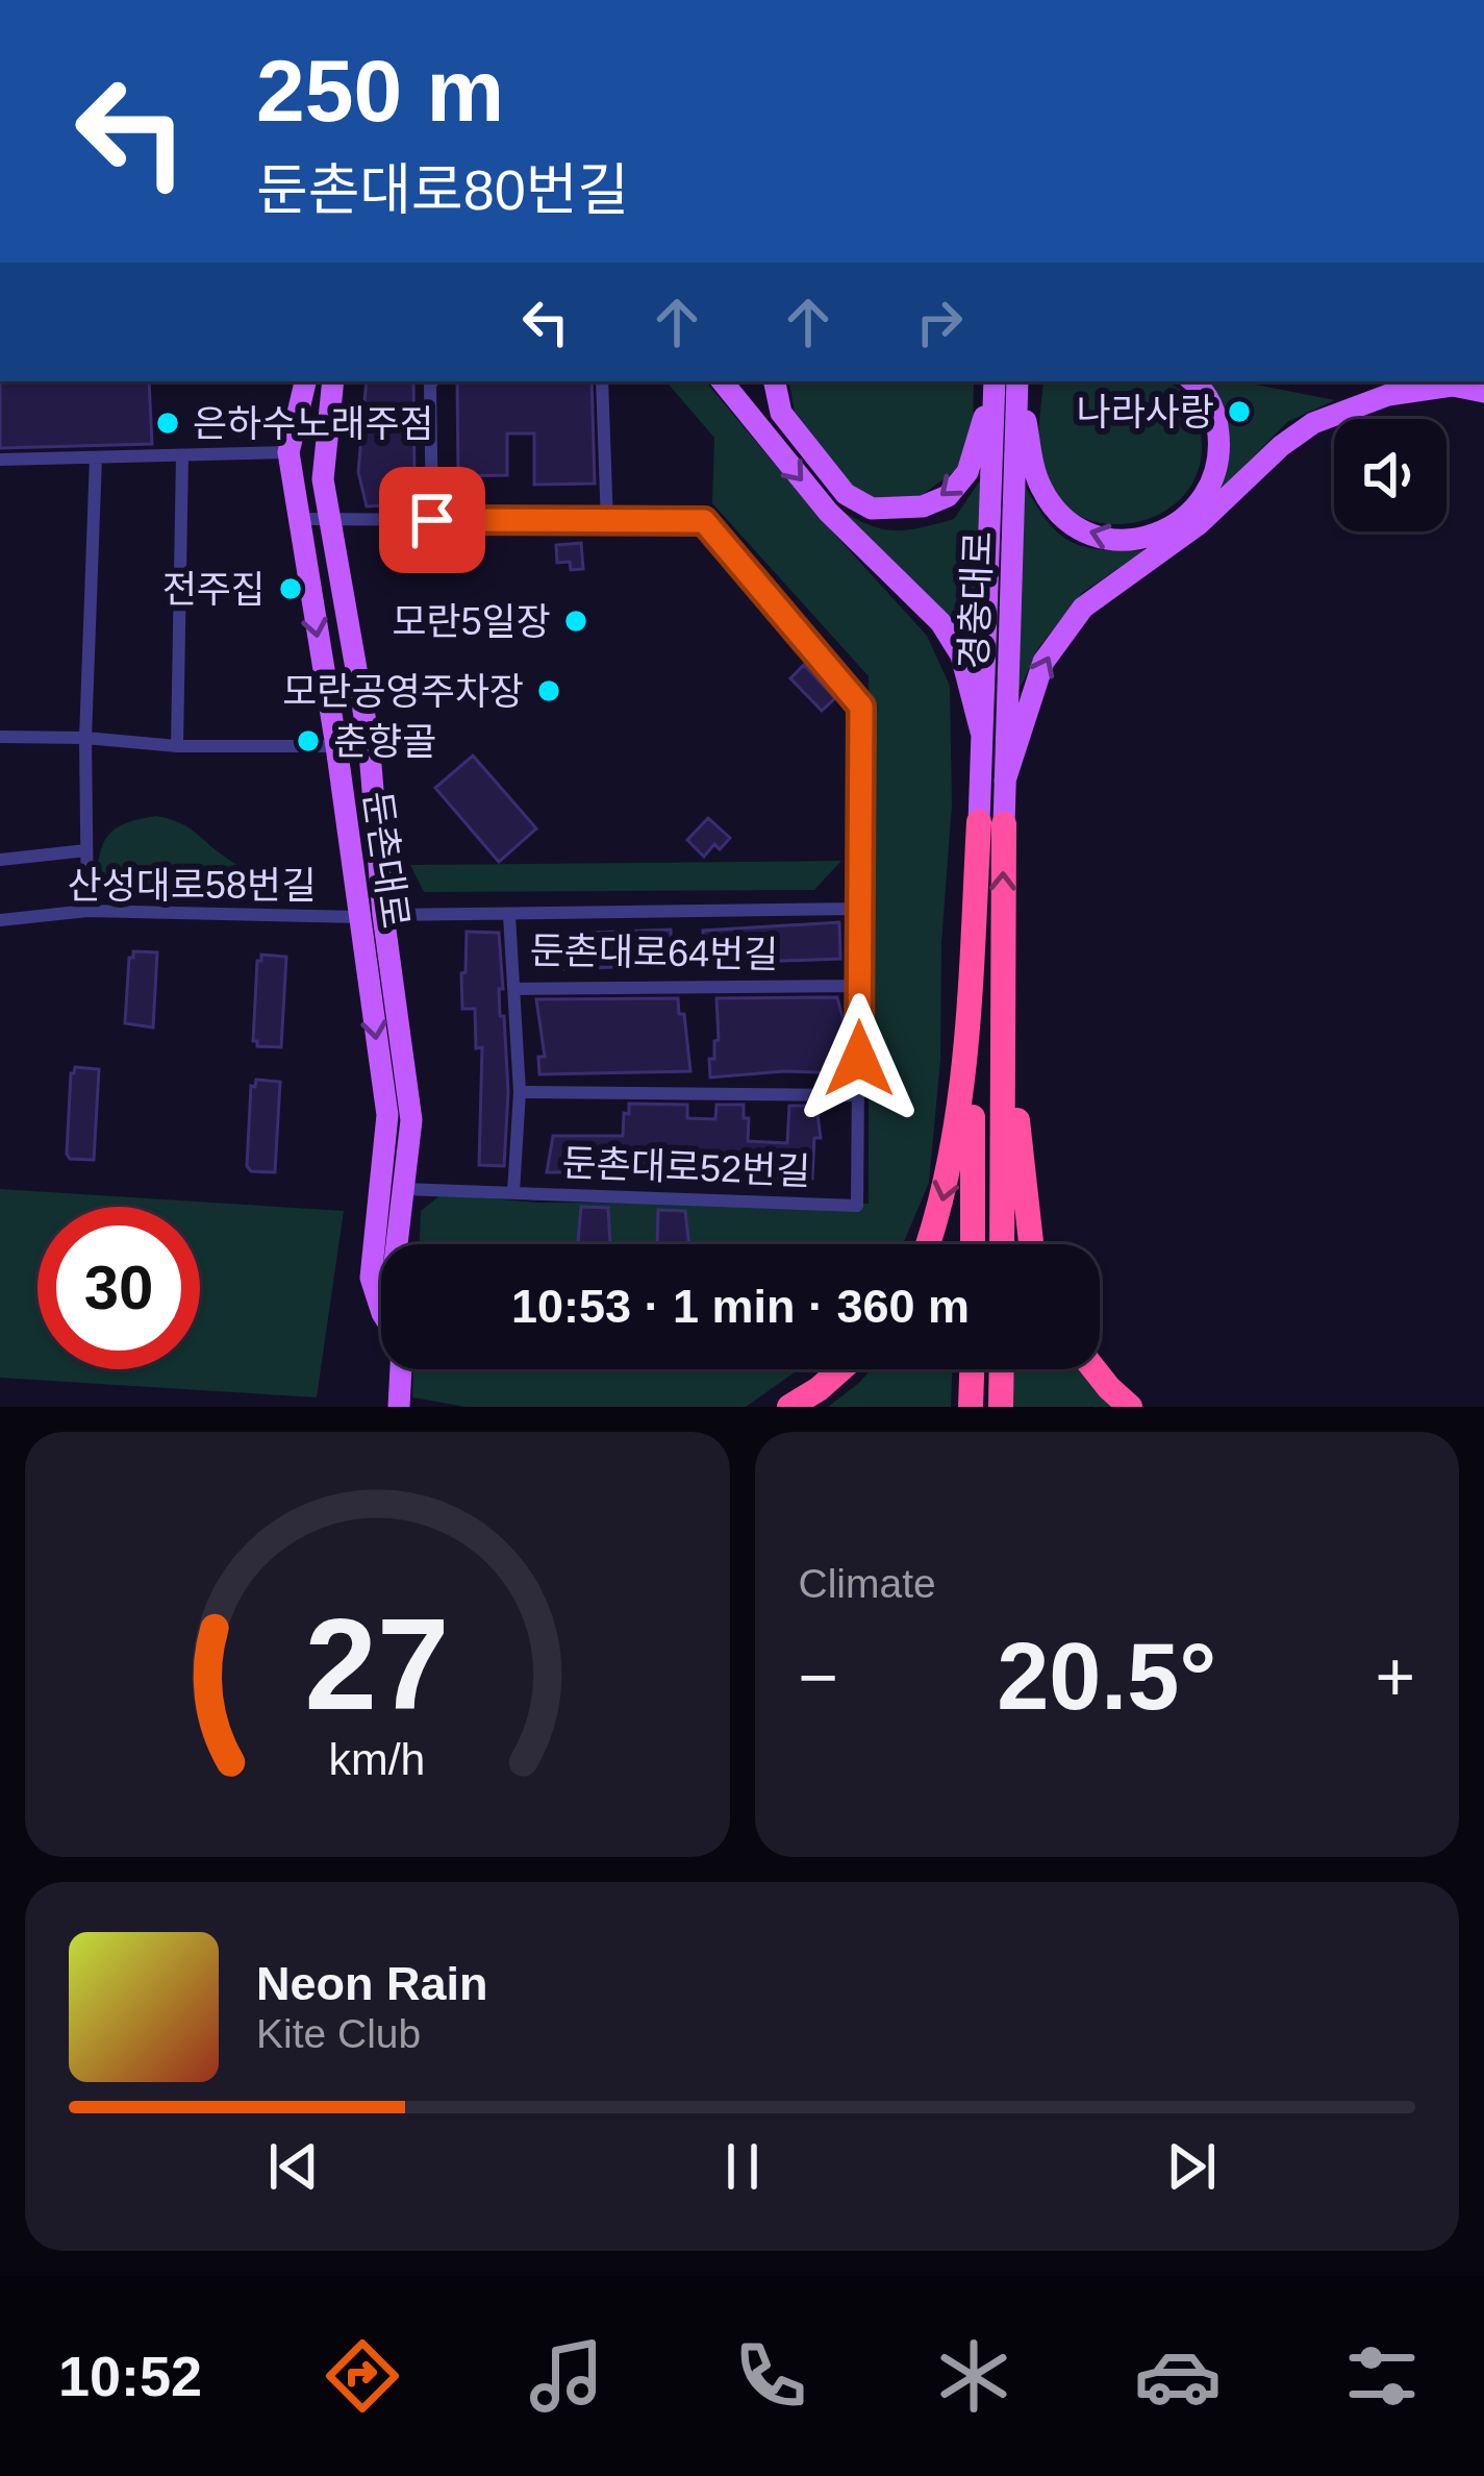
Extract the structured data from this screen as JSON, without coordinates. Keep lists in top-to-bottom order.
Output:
{
  "streets": {
    "main road": ["경충대로", "둔촌대로"],
    "street": ["산성대로58번길", "둔촌대로64번길", "둔촌대로52번길"]
  },
  "crossings": [
    ["둔촌대로", "산성대로58번길"],
    ["둔촌대로", "둔촌대로64번길"],
    ["둔촌대로", "둔촌대로52번길"],
    ["산성대로58번길", "둔촌대로64번길"]
  ],
  "places": [
    "나라사랑",
    "은하수노래주점",
    "전주집",
    "모란5일장",
    "모란공영주차장",
    "춘향골"
  ],
  "page": {
    "turn": ["250 m", "둔촌대로80번길"],
    "limit": "30",
    "trip": "10:53 · 1 min · 360 m",
    "tile": "Climate",
    "heat": ["−", "20.5°", "+"],
    "song": ["Neon Rain", "Kite Club"],
    "tabs": "10:52",
    "gauge": ["27", "km/h"]
  }
}
